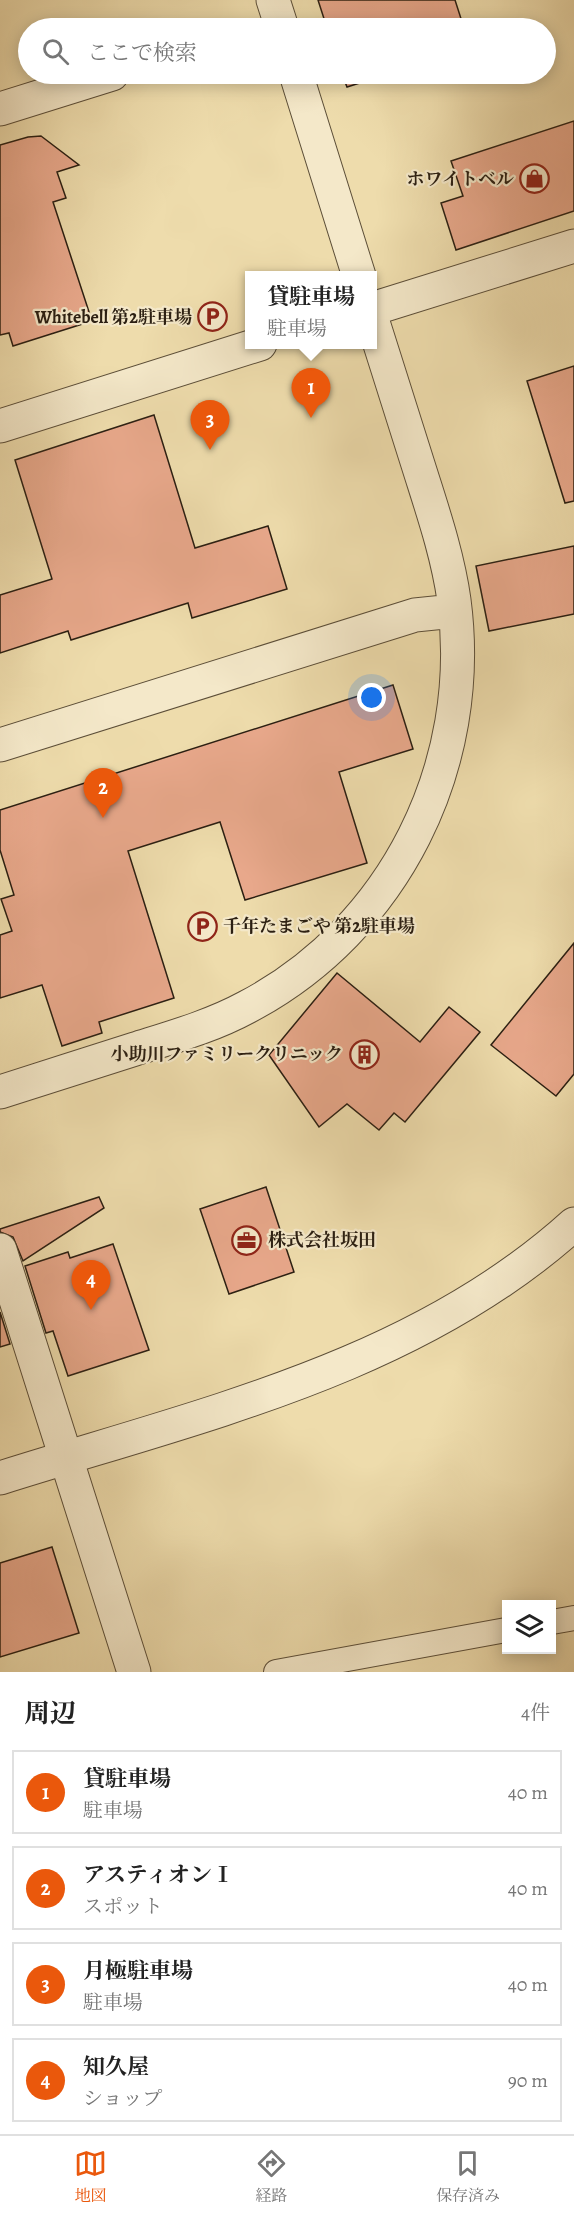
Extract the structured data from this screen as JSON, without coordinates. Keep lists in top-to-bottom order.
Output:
{
  "places": {
    "shop": ["ホワイトベル"],
    "parking": ["Whitebell 第2駐車場", "千年たまごや 第2駐車場"],
    "building": ["小助川ファミリークリニック"],
    "office": ["株式会社坂田"]
  },
  "page": {
    "search": "ここで検索",
    "popup": ["貸駐車場", "駐車場"],
    "pins": [
      "1",
      "3",
      "2",
      "4"
    ],
    "heading": ["周辺", "4件"],
    "list": [
      {
        "mark": "1",
        "name": "貸駐車場",
        "note": "駐車場",
        "value": "40 m"
      },
      {
        "mark": "2",
        "name": "アスティオンⅠ",
        "note": "スポット",
        "value": "40 m"
      },
      {
        "mark": "3",
        "name": "月極駐車場",
        "note": "駐車場",
        "value": "40 m"
      },
      {
        "mark": "4",
        "name": "知久屋",
        "note": "ショップ",
        "value": "90 m"
      }
    ],
    "nav": ["地図", "経路", "保存済み"]
  }
}
